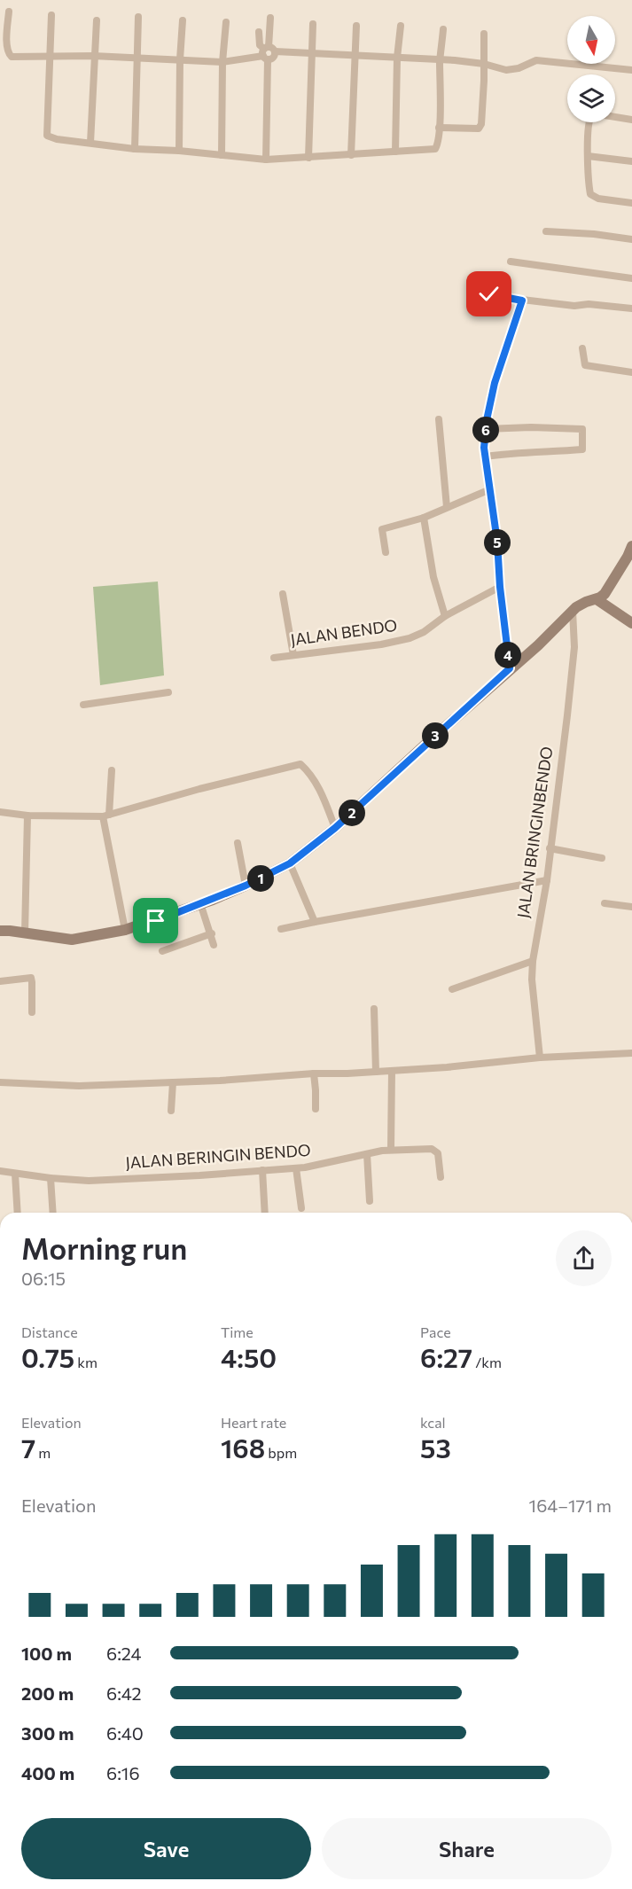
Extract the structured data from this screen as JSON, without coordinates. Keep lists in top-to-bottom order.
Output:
{
  "streets": {
    "street": ["JALAN BENDO", "JALAN BRINGINBENDO", "JALAN BERINGIN BENDO"]
  },
  "north": "bottom",
  "page": {
    "pins": [
      "6",
      "5",
      "4",
      "3",
      "2",
      "1"
    ],
    "heading": ["Morning run", "06:15"],
    "stats": [
      ["Distance", "0.75 km"],
      ["Time", "4:50"],
      ["Pace", "6:27 /km"],
      ["Elevation", "7 m"],
      ["Heart rate", "168 bpm"],
      ["kcal", "53"]
    ],
    "chart": ["Elevation", "164–171 m"],
    "list": [
      {
        "name": "100 m",
        "note": "6:24"
      },
      {
        "name": "200 m",
        "note": "6:42"
      },
      {
        "name": "300 m",
        "note": "6:40"
      },
      {
        "name": "400 m",
        "note": "6:16"
      }
    ],
    "buttons": ["Save", "Share"]
  }
}
